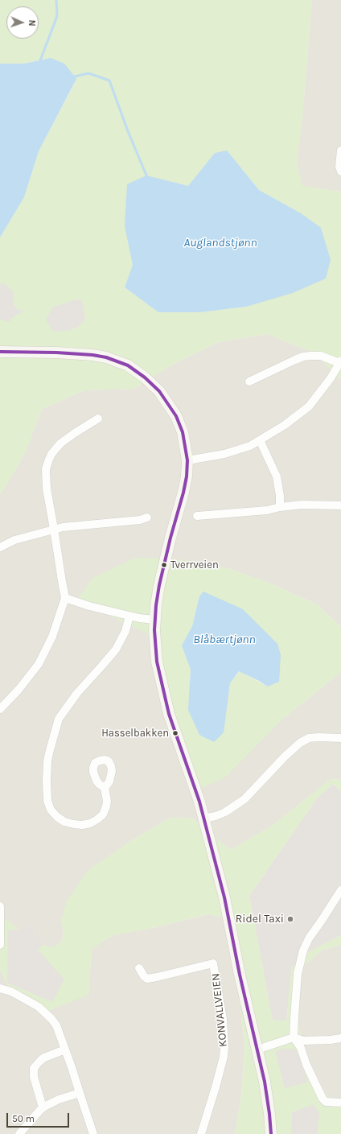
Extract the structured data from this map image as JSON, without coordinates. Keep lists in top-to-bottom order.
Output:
{
  "streets": {
    "street": ["KONVALLVEIEN"]
  },
  "water": ["Auglandstjønn", "Blåbærtjønn"],
  "places": ["Tverrveien", "Hasselbakken", "Ridel Taxi"],
  "scale_bar": "50 m",
  "north": "right"
}
